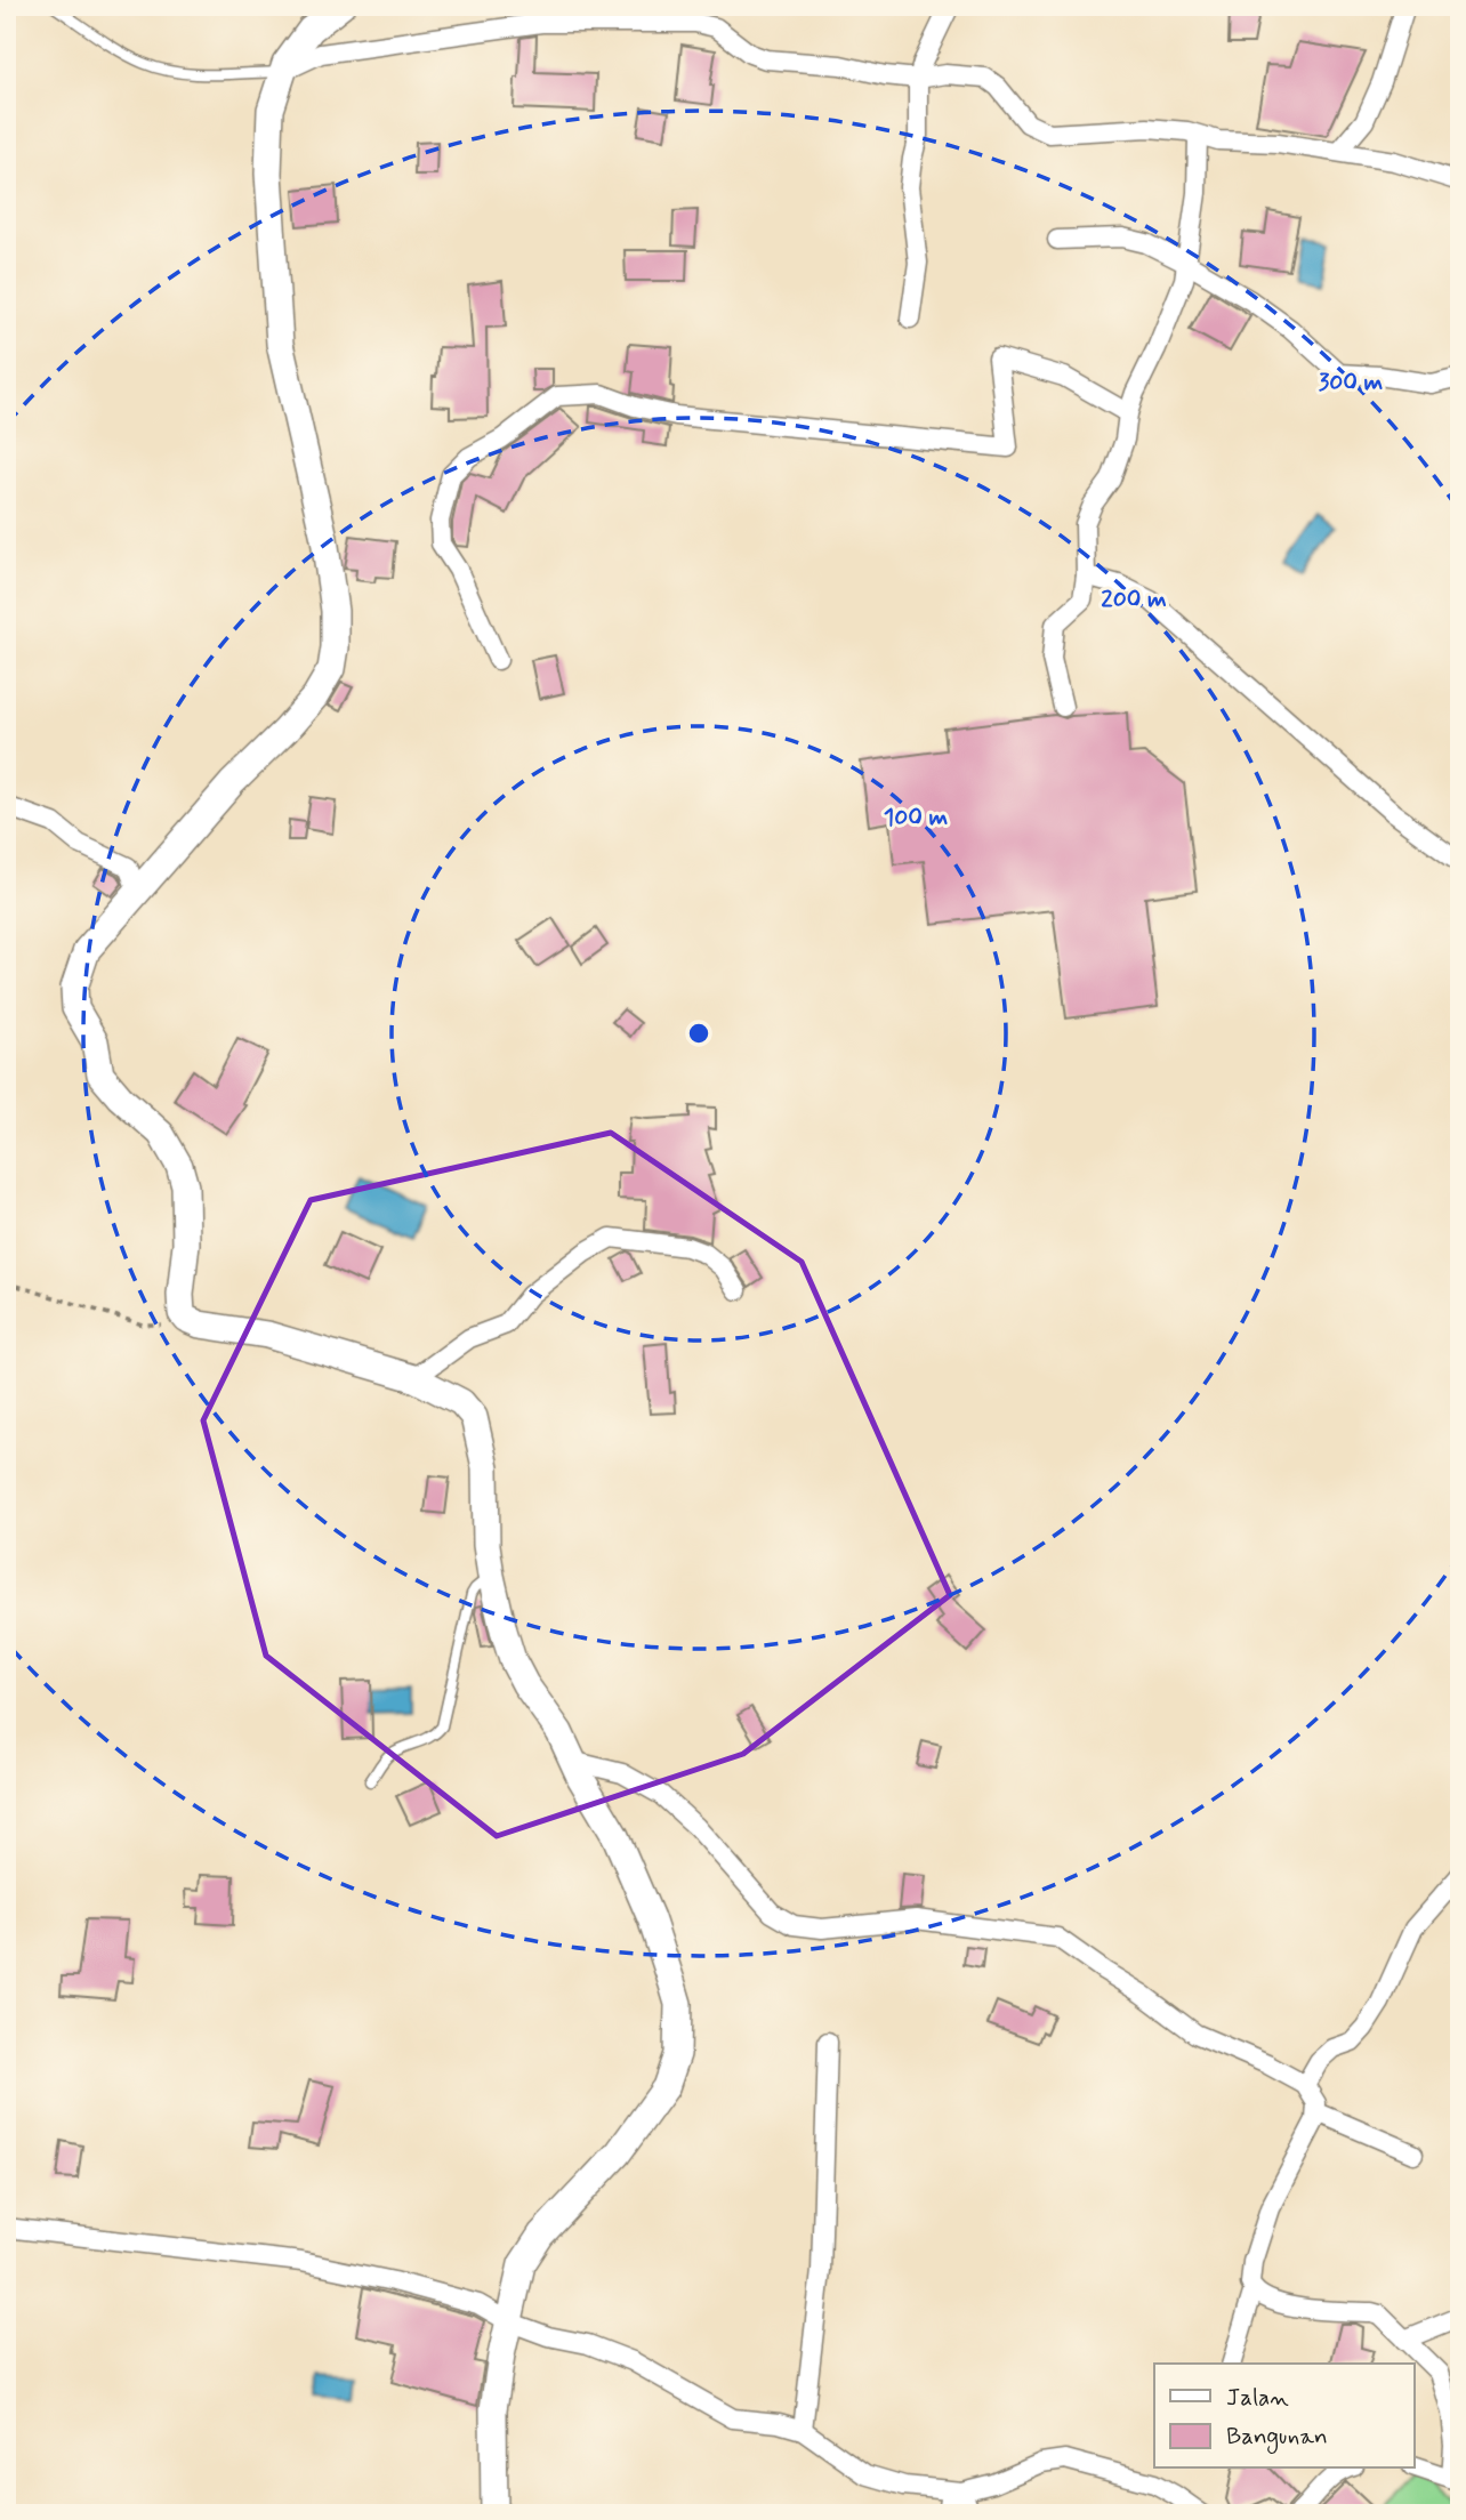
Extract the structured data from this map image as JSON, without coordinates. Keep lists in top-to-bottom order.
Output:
{
  "legend": ["Jalan", "Bangunan"],
  "rings": ["300 m", "200 m", "100 m"]
}
